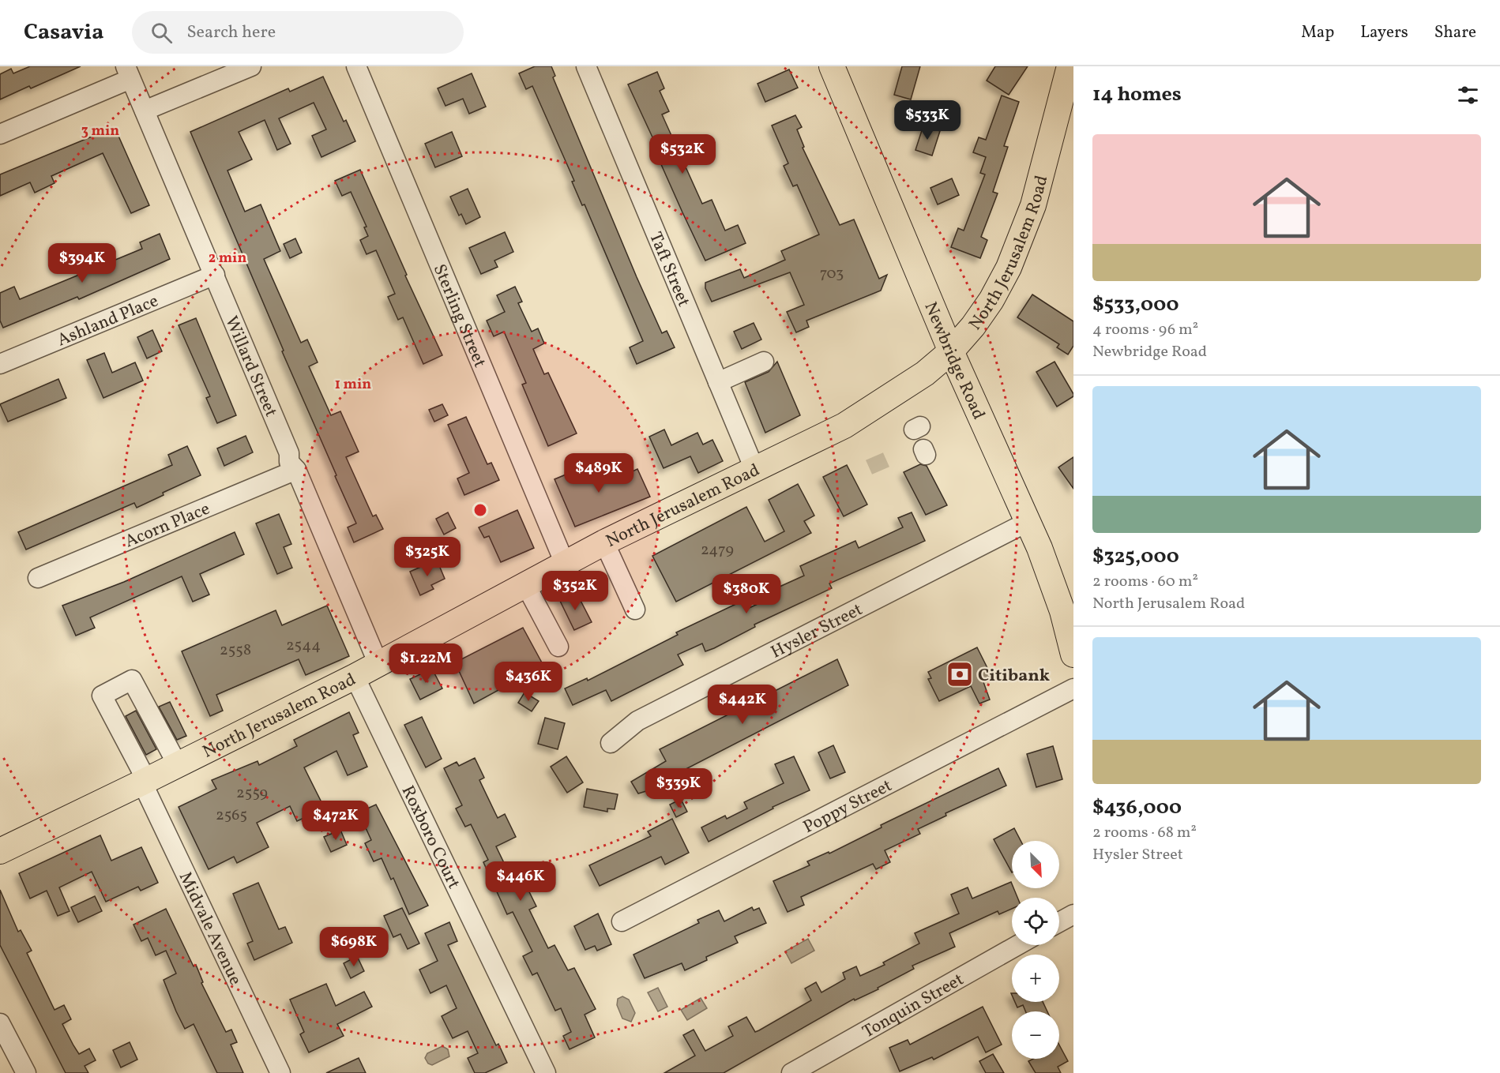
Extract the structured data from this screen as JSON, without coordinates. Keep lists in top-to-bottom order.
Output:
{
  "streets": {
    "main road": ["North Jerusalem Road", "Newbridge Road"],
    "street": [
      "Taft Street",
      "Sterling Street",
      "Ashland Place",
      "Willard Street",
      "Acorn Place",
      "Hysler Street",
      "Poppy Street",
      "Roxboro Court",
      "Midvale Avenue",
      "Tonquin Street"
    ]
  },
  "crossings": [
    ["North Jerusalem Road", "Taft Street"],
    ["North Jerusalem Road", "Sterling Street"],
    ["North Jerusalem Road", "Newbridge Road"],
    ["North Jerusalem Road", "Willard Street"],
    ["North Jerusalem Road", "Roxboro Court"],
    ["North Jerusalem Road", "Midvale Avenue"],
    ["Ashland Place", "Willard Street"],
    ["Newbridge Road", "Hysler Street"],
    ["Willard Street", "Acorn Place"]
  ],
  "places": {
    "bank": ["Citibank"]
  },
  "house_numbers": [
    "703",
    "2479",
    "2544",
    "2558",
    "2559",
    "2565"
  ],
  "north": "bottom right",
  "page": {
    "header": "Casavia",
    "search": "Search here",
    "nav": ["Map", "Layers", "Share"],
    "heading": "14 homes",
    "price": [
      "$533K",
      "$532K",
      "$394K",
      "$489K",
      "$325K",
      "$352K",
      "$380K",
      "$1.22M",
      "$436K",
      "$442K",
      "$339K",
      "$472K",
      "$446K",
      "$698K"
    ],
    "list": [
      {
        "name": "$533,000",
        "note": "4 rooms · 96 m² · Newbridge Road"
      },
      {
        "name": "$325,000",
        "note": "2 rooms · 60 m² · North Jerusalem Road"
      },
      {
        "name": "$436,000",
        "note": "2 rooms · 68 m² · Hysler Street"
      }
    ],
    "map_buttons": ["+", "−"]
  },
  "rings": ["3 min", "2 min", "1 min"]
}
